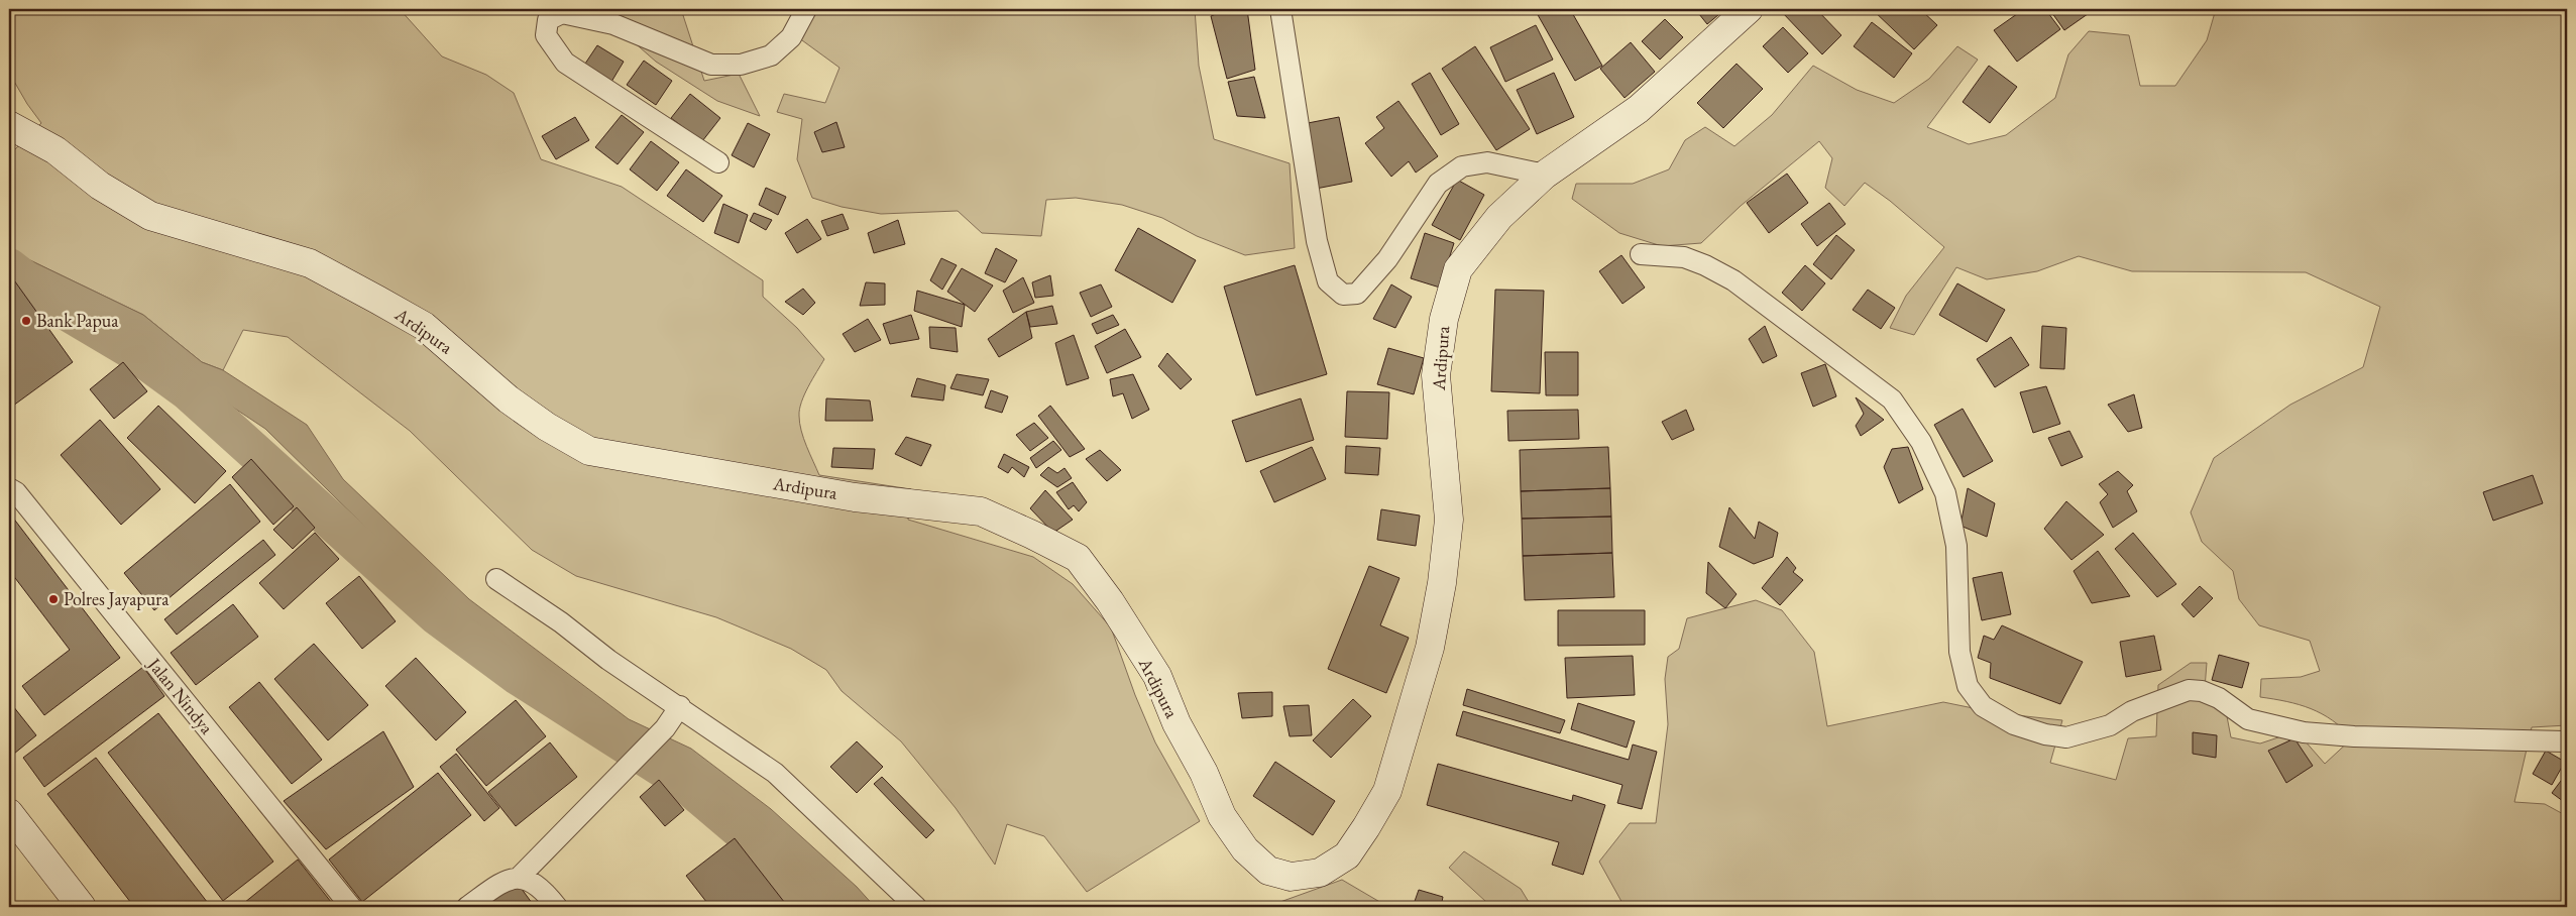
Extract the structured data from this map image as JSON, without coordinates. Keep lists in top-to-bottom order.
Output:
{
  "streets": {
    "street": ["Ardipura", "Jalan Nindya"]
  },
  "places": ["Bank Papua", "Polres Jayapura"]
}
